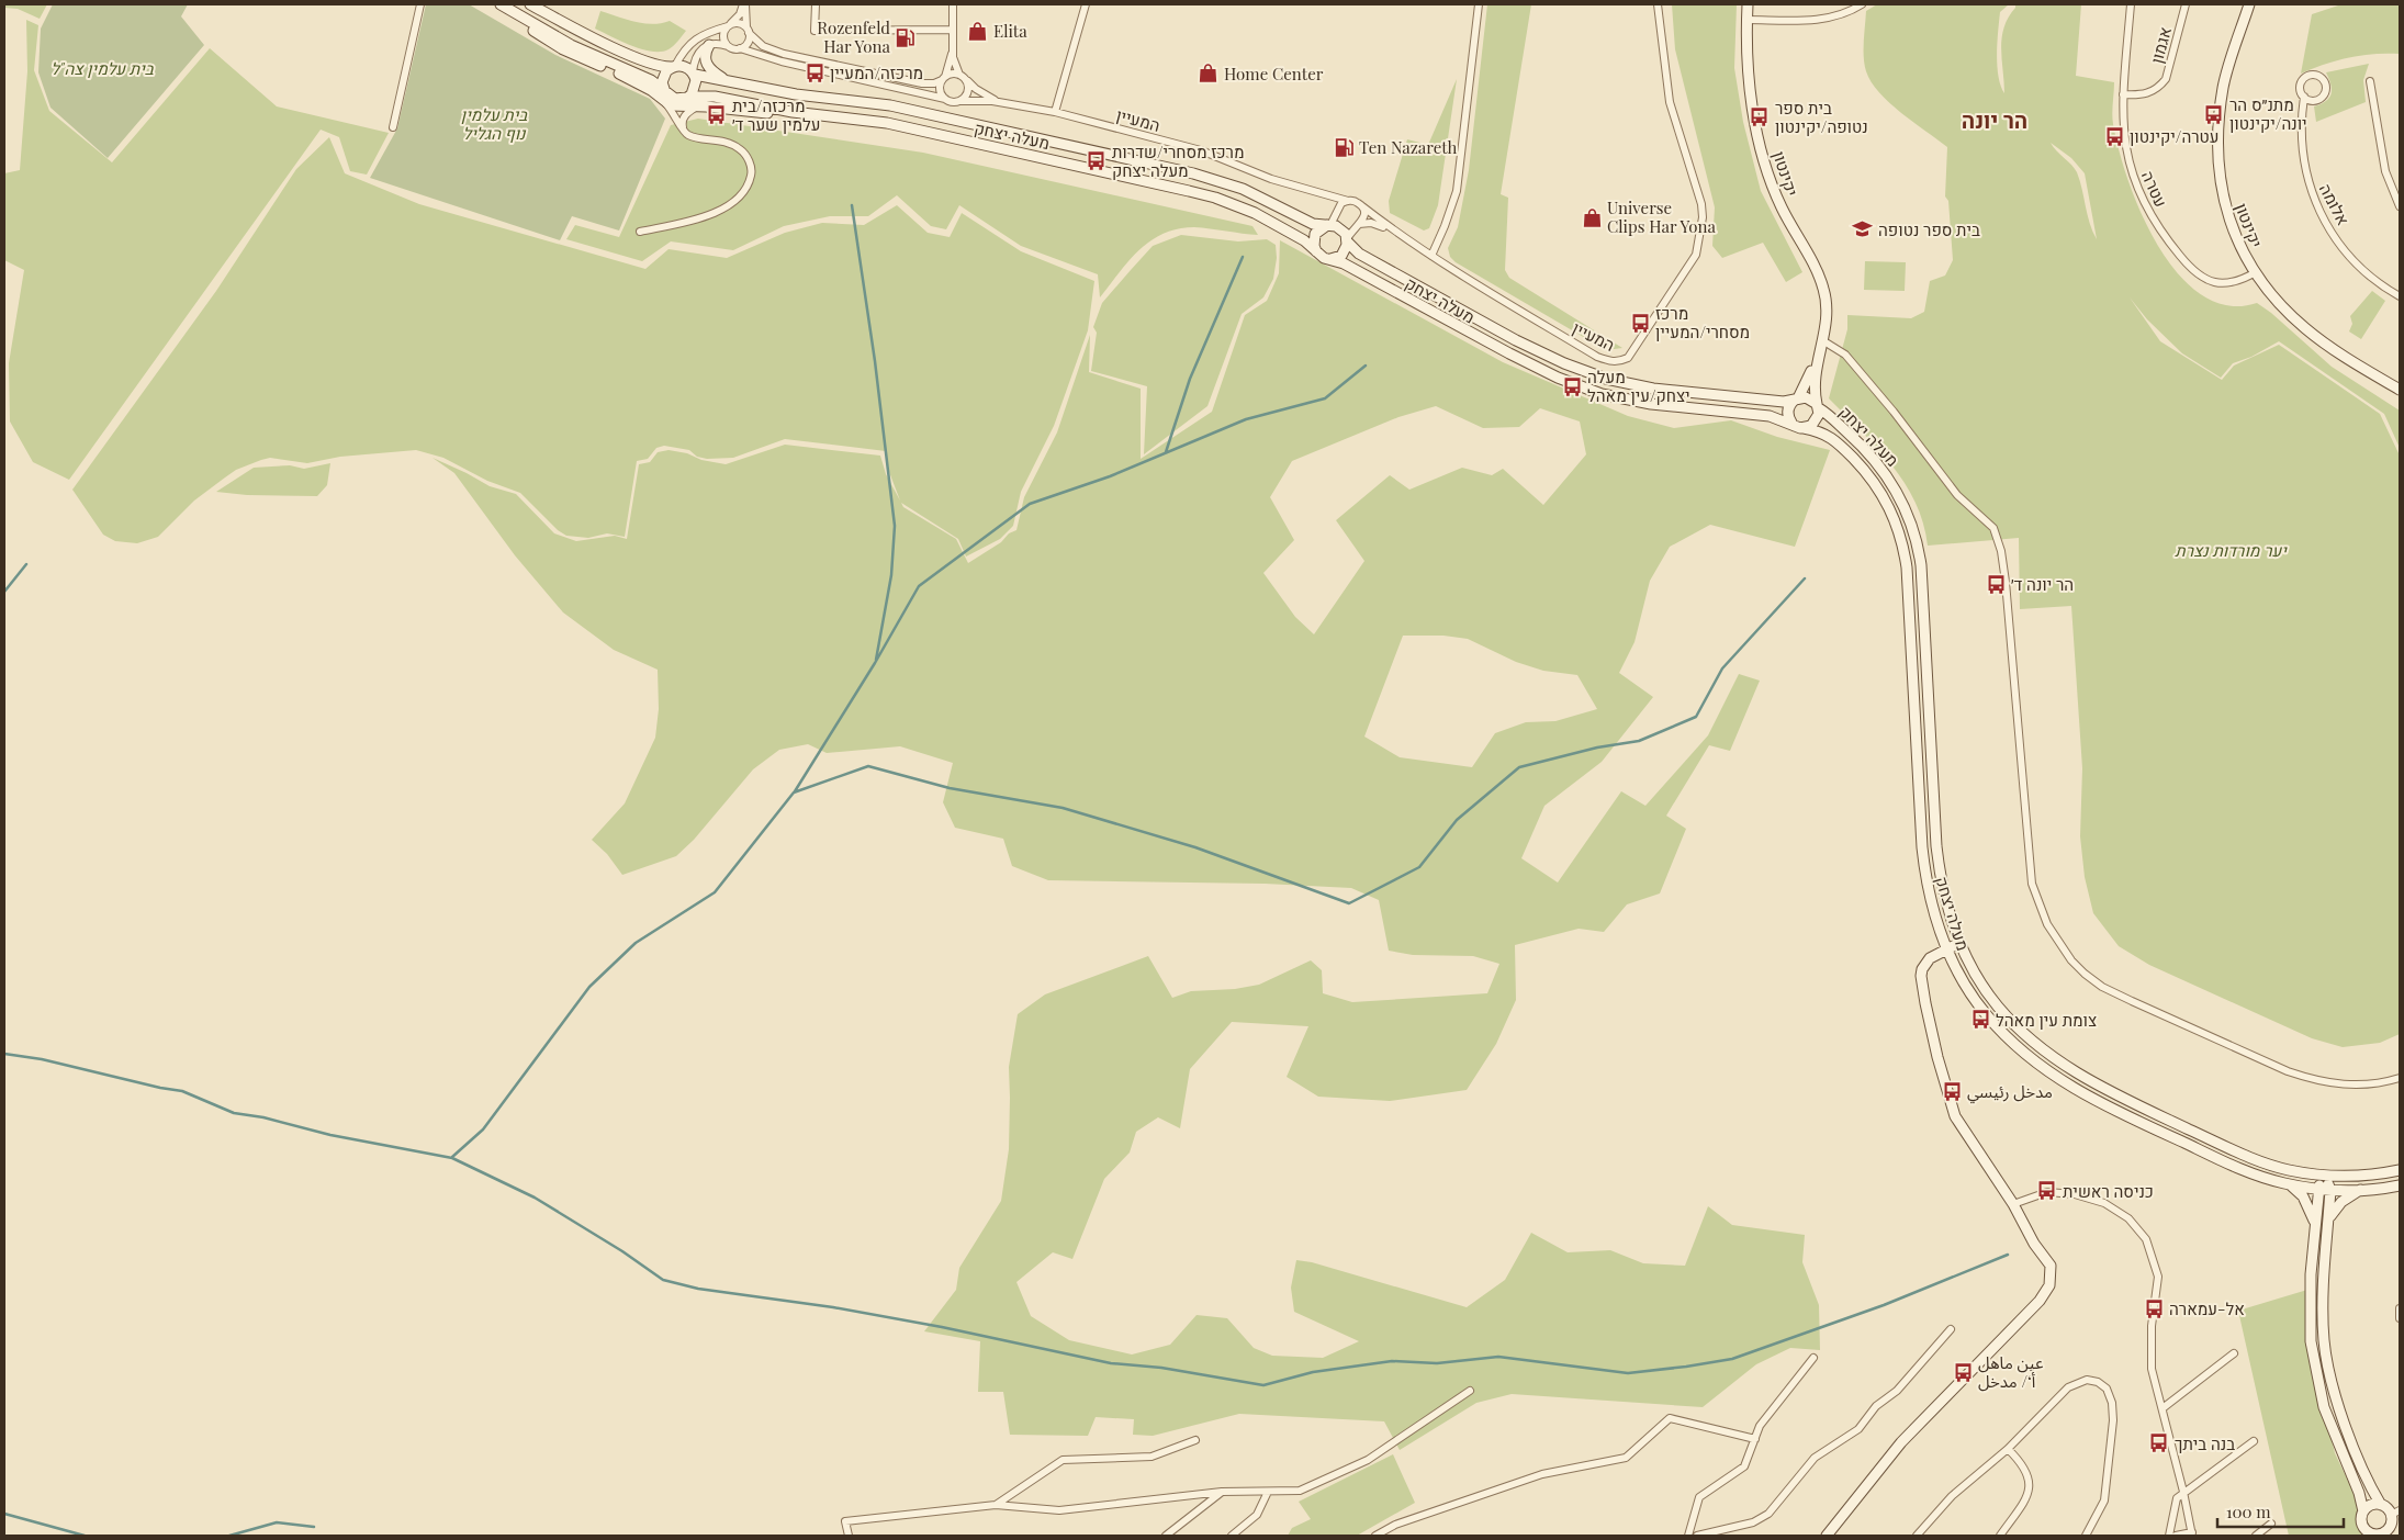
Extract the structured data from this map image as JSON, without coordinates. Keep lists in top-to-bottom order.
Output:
{
  "streets": {
    "street": [
      "אגמון",
      "המעיין",
      "מעלה יצחק",
      "יקינטון",
      "עטרה",
      "אלומה"
    ]
  },
  "crossings": [
    ["אגמון", "עטרה"],
    ["מעלה יצחק", "יקינטון"],
    ["יקינטון", "עטרה"]
  ],
  "districts": ["הר יונה"],
  "parks": ["בית עלמין צה\"ל", "בית עלמין נוף הגליל", "יער מורדות נצרת"],
  "places": {
    "shop": ["Elita", "Home Center", "Universe Clips Har Yona"],
    "fuel station": ["Rozenfeld Har Yona", "Ten Nazareth"],
    "bus stop": [
      "מרכזה/המעיין",
      "מתנ״ס הר יונה/יקינטון",
      "מרכזה/בית עלמין שער ד׳",
      "בית ספר נטופה/יקינטון",
      "עטרה/יקינטון",
      "מרכז מסחרי/שדרות מעלה יצחק",
      "מרכז מסחרי/המעיין",
      "מעלה יצחק/עין מאהל",
      "הר יונה ד׳",
      "צומת עין מאהל",
      "مدخل رئيسي",
      "כניסה ראשית",
      "אל-עמארה",
      "عين ماهل أ‘/ مدخل",
      "בנה ביתך"
    ],
    "school or university": ["בית ספר נטופה"]
  },
  "scale_bar": "100 m"
}
